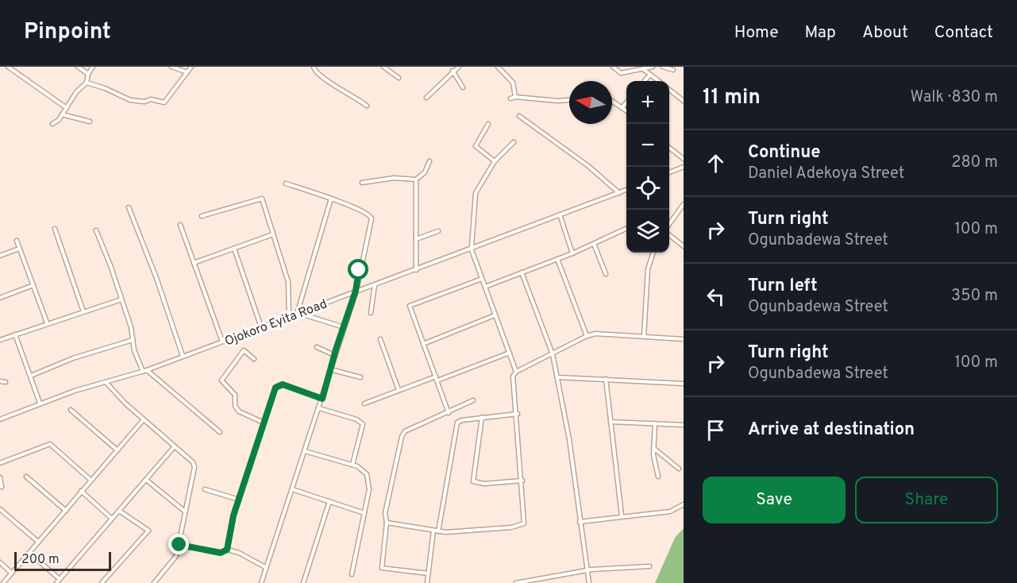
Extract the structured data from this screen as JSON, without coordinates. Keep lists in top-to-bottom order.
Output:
{
  "streets": {
    "street": ["Ojokoro Eyita Road"]
  },
  "scale_bar": "200 m",
  "north": "left",
  "page": {
    "header": "Pinpoint",
    "nav": [
      "Home",
      "Map",
      "About",
      "Contact"
    ],
    "heading": ["11 min", "Walk · 830 m"],
    "map_buttons": ["+", "−"],
    "list": [
      ["Continue", "Daniel Adekoya Street", "280 m"],
      ["Turn right", "Ogunbadewa Street", "100 m"],
      ["Turn left", "Ogunbadewa Street", "350 m"],
      ["Turn right", "Ogunbadewa Street", "100 m"],
      "Arrive at destination"
    ],
    "buttons": ["Save", "Share"],
    "scale": "200 m"
  }
}
